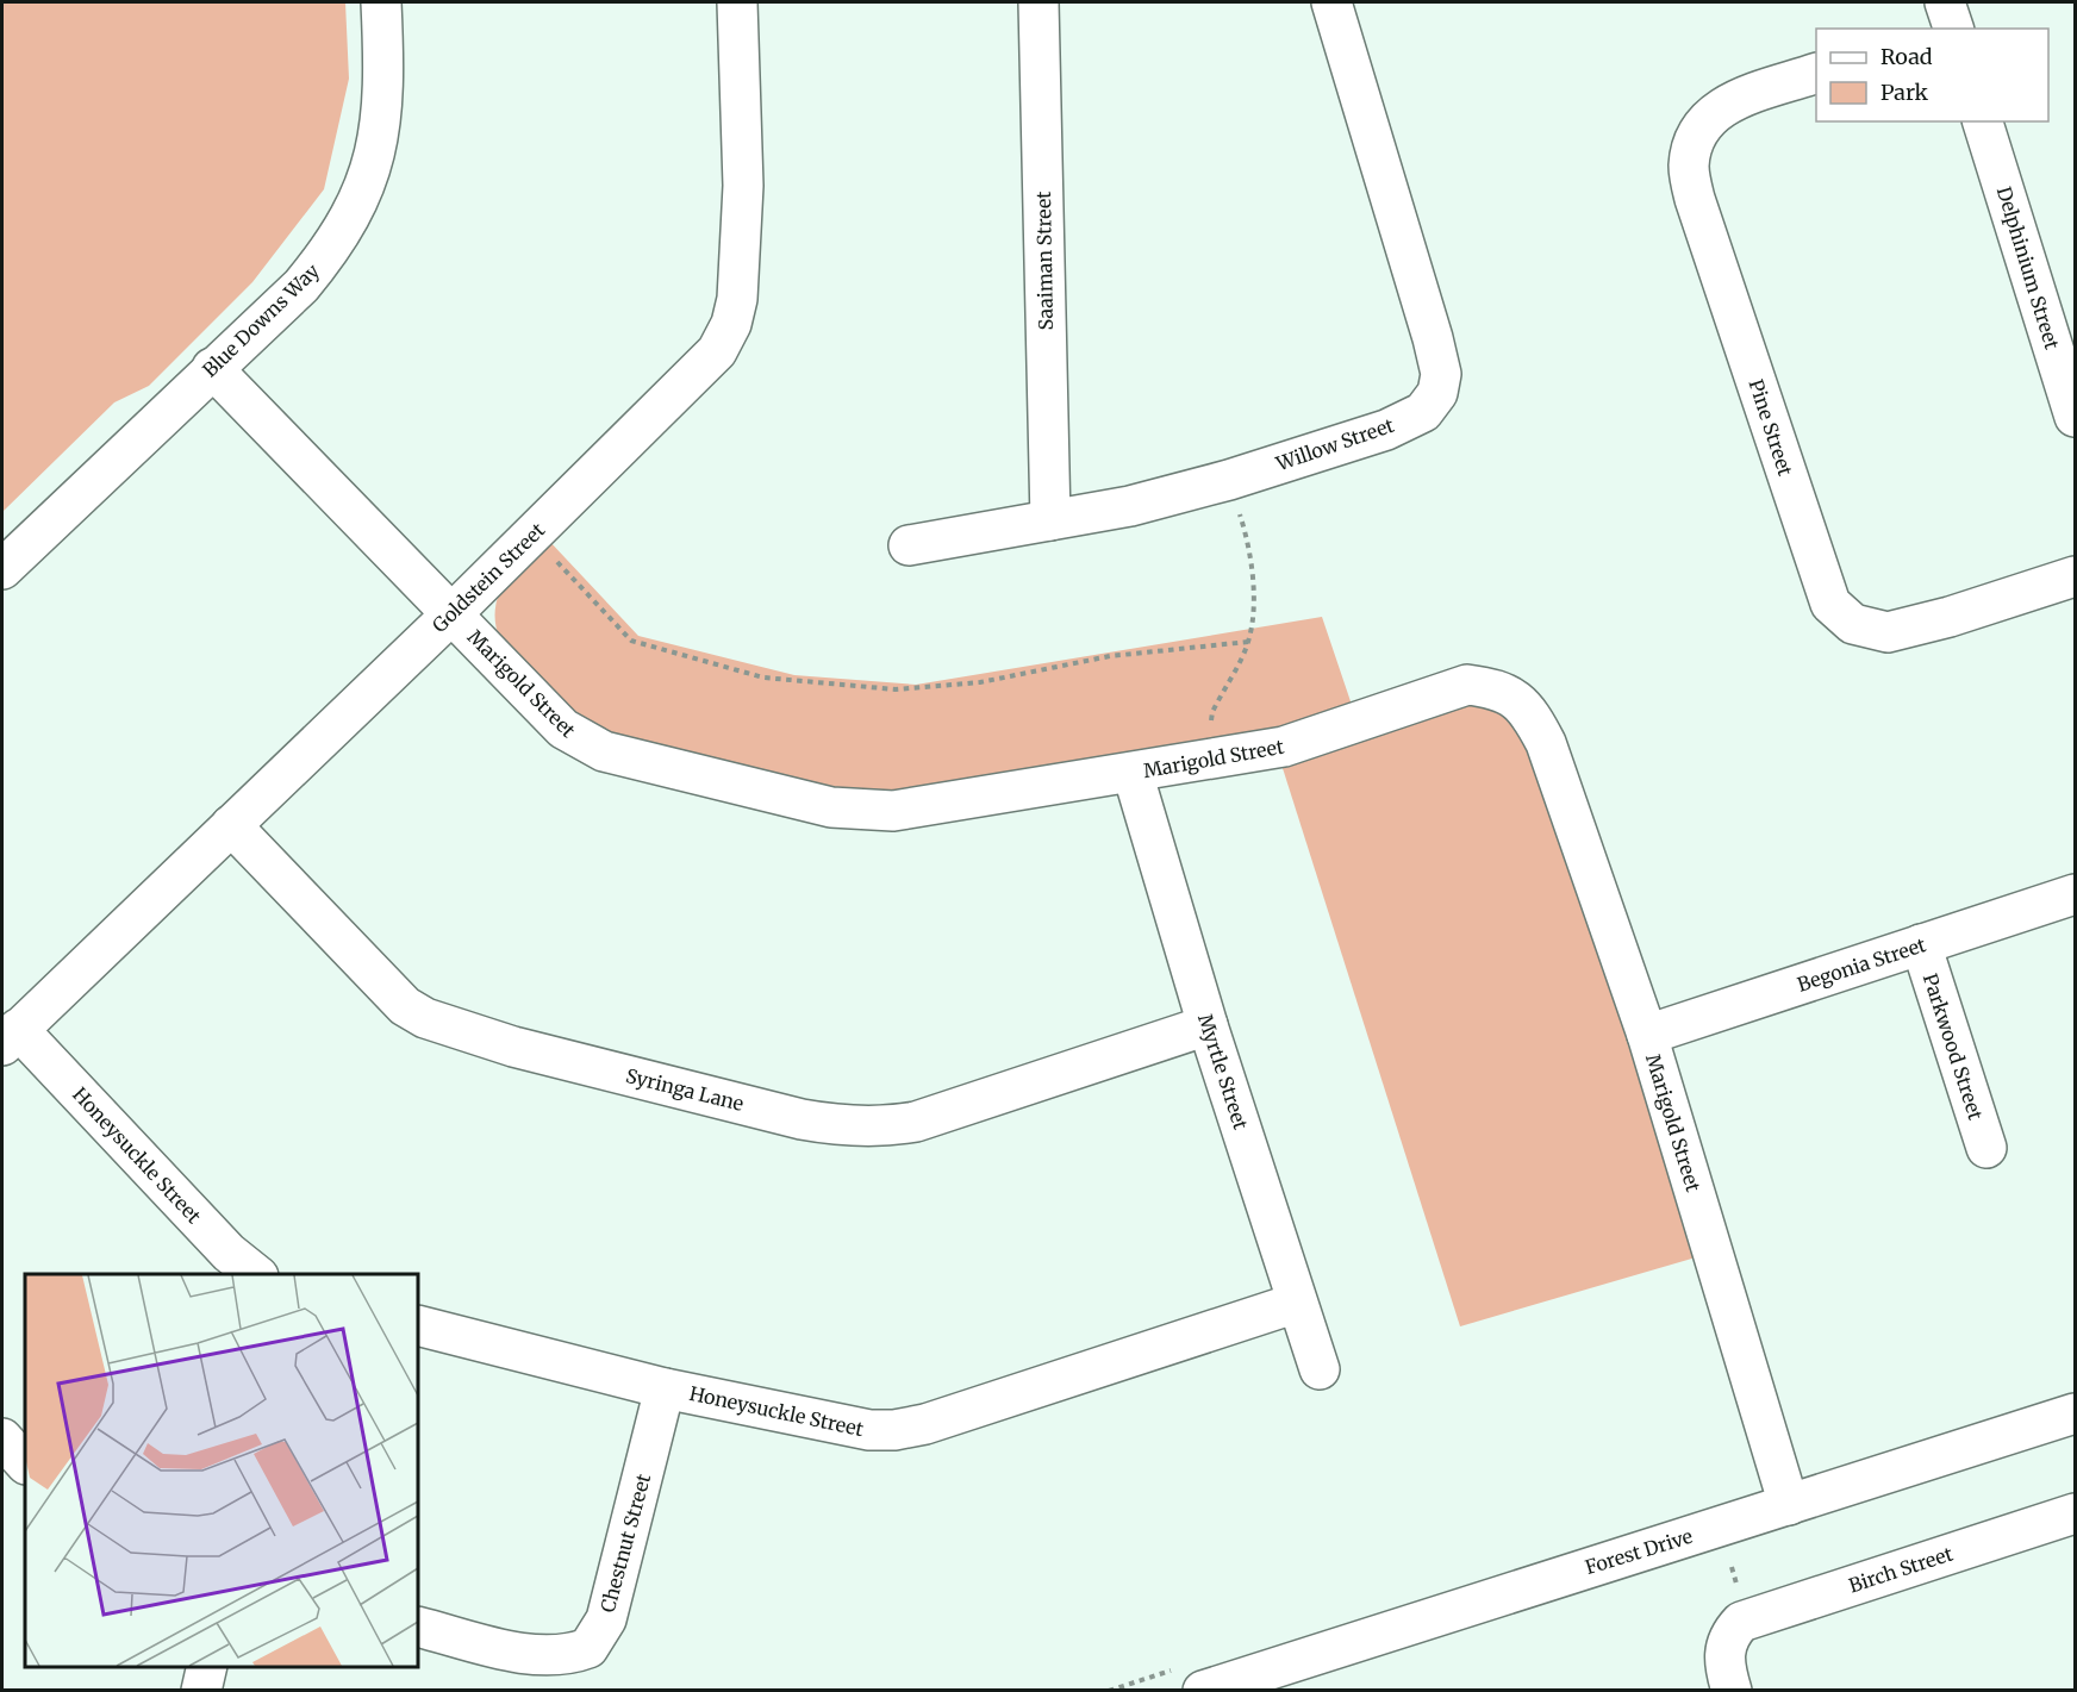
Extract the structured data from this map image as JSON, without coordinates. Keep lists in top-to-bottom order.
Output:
{
  "streets": {
    "street": [
      "Saaiman Street",
      "Delphinium Street",
      "Blue Downs Way",
      "Pine Street",
      "Willow Street",
      "Goldstein Street",
      "Marigold Street",
      "Begonia Street",
      "Parkwood Street",
      "Myrtle Street",
      "Syringa Lane",
      "Honeysuckle Street",
      "Chestnut Street",
      "Forest Drive",
      "Birch Street"
    ]
  },
  "crossings": [
    ["Saaiman Street", "Willow Street"],
    ["Blue Downs Way", "Marigold Street"],
    ["Goldstein Street", "Marigold Street"],
    ["Goldstein Street", "Syringa Lane"],
    ["Goldstein Street", "Honeysuckle Street"],
    ["Marigold Street", "Begonia Street"],
    ["Marigold Street", "Myrtle Street"],
    ["Marigold Street", "Forest Drive"],
    ["Begonia Street", "Parkwood Street"],
    ["Myrtle Street", "Syringa Lane"],
    ["Myrtle Street", "Honeysuckle Street"],
    ["Honeysuckle Street", "Chestnut Street"]
  ],
  "legend": ["Road", "Park"]
}
